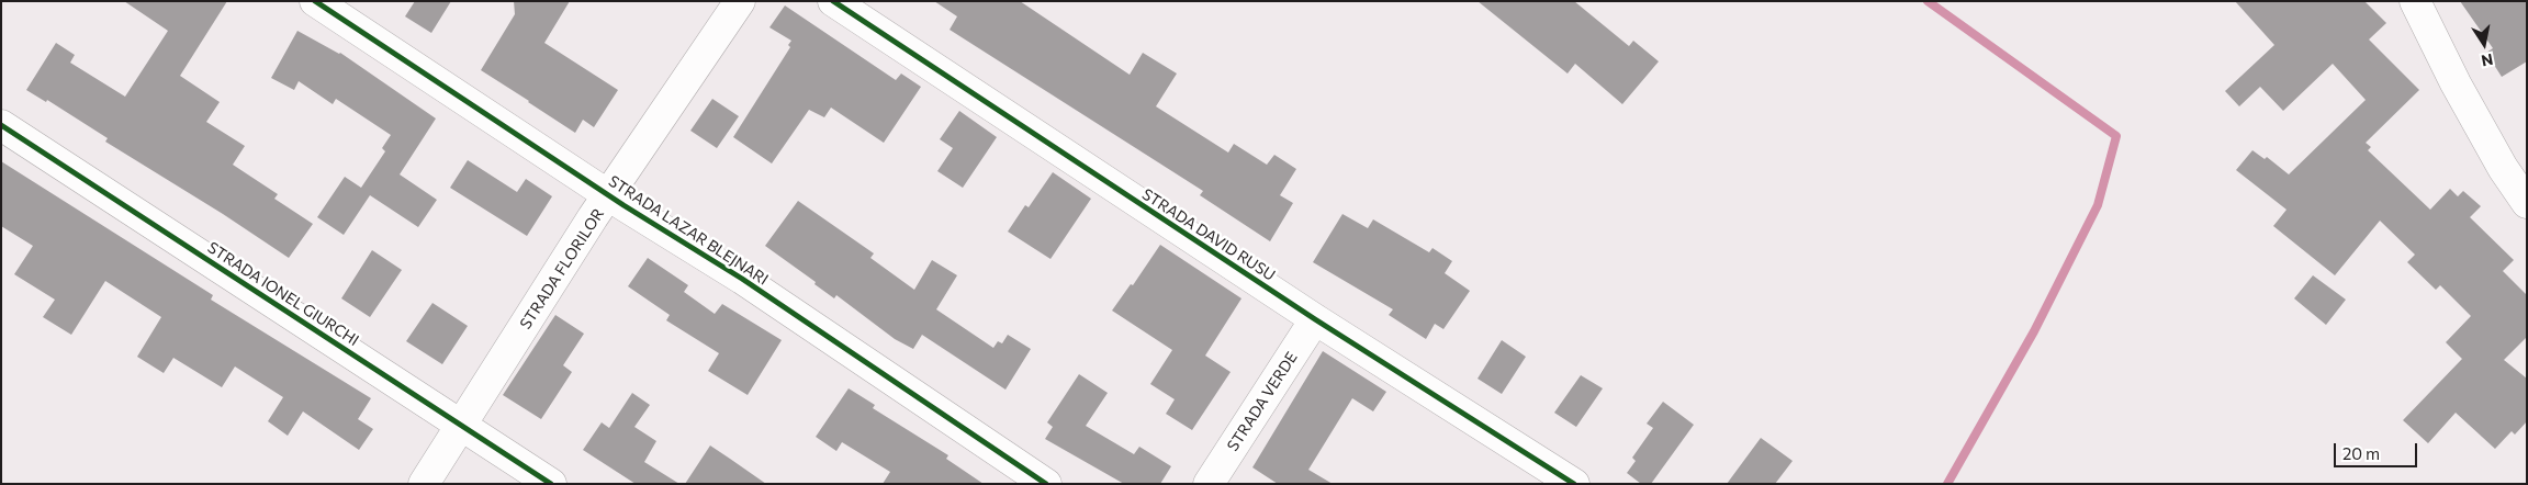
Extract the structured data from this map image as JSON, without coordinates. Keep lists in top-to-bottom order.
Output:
{
  "streets": {
    "street": [
      "STRADA LAZAR BLEJNARI",
      "STRADA DAVID RUSU",
      "STRADA FLORILOR",
      "STRADA IONEL GIURCHI",
      "STRADA VERDE"
    ]
  },
  "crossings": [
    ["STRADA LAZAR BLEJNARI", "STRADA FLORILOR"],
    ["STRADA DAVID RUSU", "STRADA VERDE"],
    ["STRADA FLORILOR", "STRADA IONEL GIURCHI"]
  ],
  "scale_bar": "20 m",
  "north": "bottom"
}
